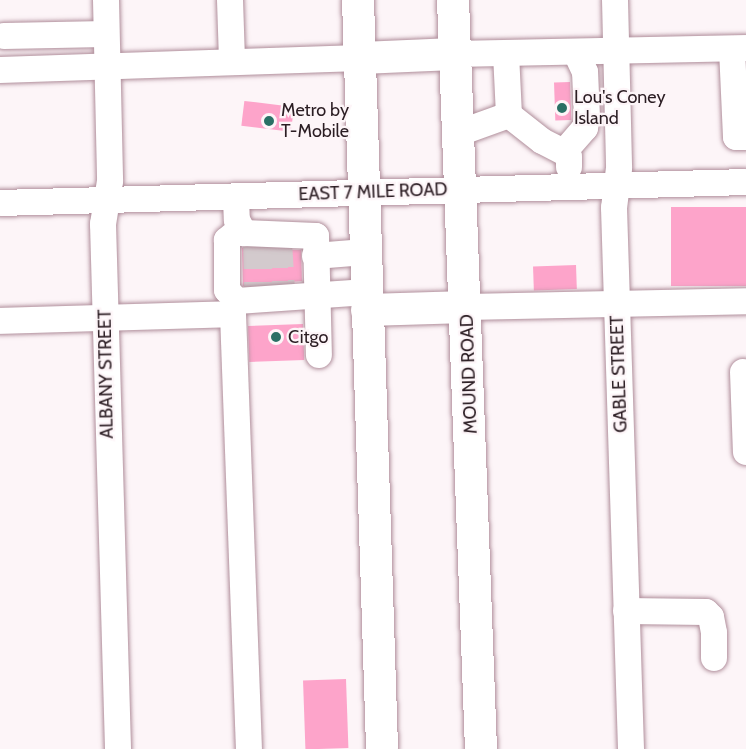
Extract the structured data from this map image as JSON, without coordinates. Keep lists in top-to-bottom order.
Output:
{
  "streets": {
    "main road": ["MOUND ROAD"],
    "street": ["EAST 7 MILE ROAD", "ALBANY STREET", "GABLE STREET"]
  },
  "crossings": [
    ["EAST 7 MILE ROAD", "ALBANY STREET"],
    ["EAST 7 MILE ROAD", "MOUND ROAD"],
    ["EAST 7 MILE ROAD", "GABLE STREET"]
  ],
  "places": ["Lou's Coney Island", "Metro by T-Mobile", "Citgo"]
}
